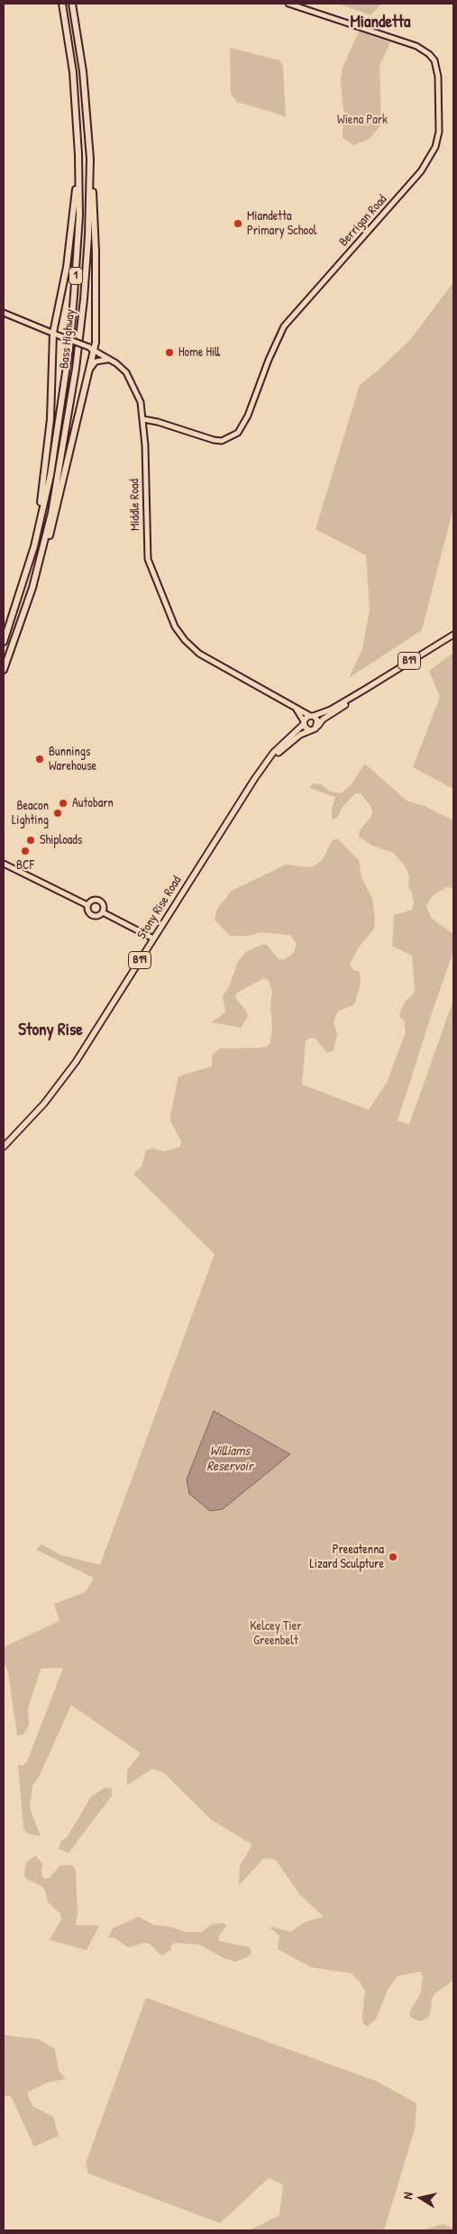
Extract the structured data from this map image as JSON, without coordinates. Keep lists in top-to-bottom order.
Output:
{
  "streets": {
    "highway": ["1", "Bass Highway"],
    "main road": ["B19", "Stony Rise Road"],
    "street": ["Berrigan Road", "Middle Road"]
  },
  "crossings": [
    ["Berrigan Road", "Middle Road"],
    ["Middle Road", "B19"],
    ["Middle Road", "Stony Rise Road"],
    ["B19", "Stony Rise Road"]
  ],
  "districts": ["Miandetta", "Stony Rise"],
  "water": ["Williams Reservoir"],
  "parks": ["Wiena Park", "Kelcey Tier Greenbelt"],
  "places": [
    "Miandetta Primary School",
    "Home Hill",
    "Bunnings Warehouse",
    "Autobarn",
    "Beacon Lighting",
    "Shiploads",
    "BCF",
    "Preeatenna Lizard Sculpture"
  ],
  "north": "left"
}
